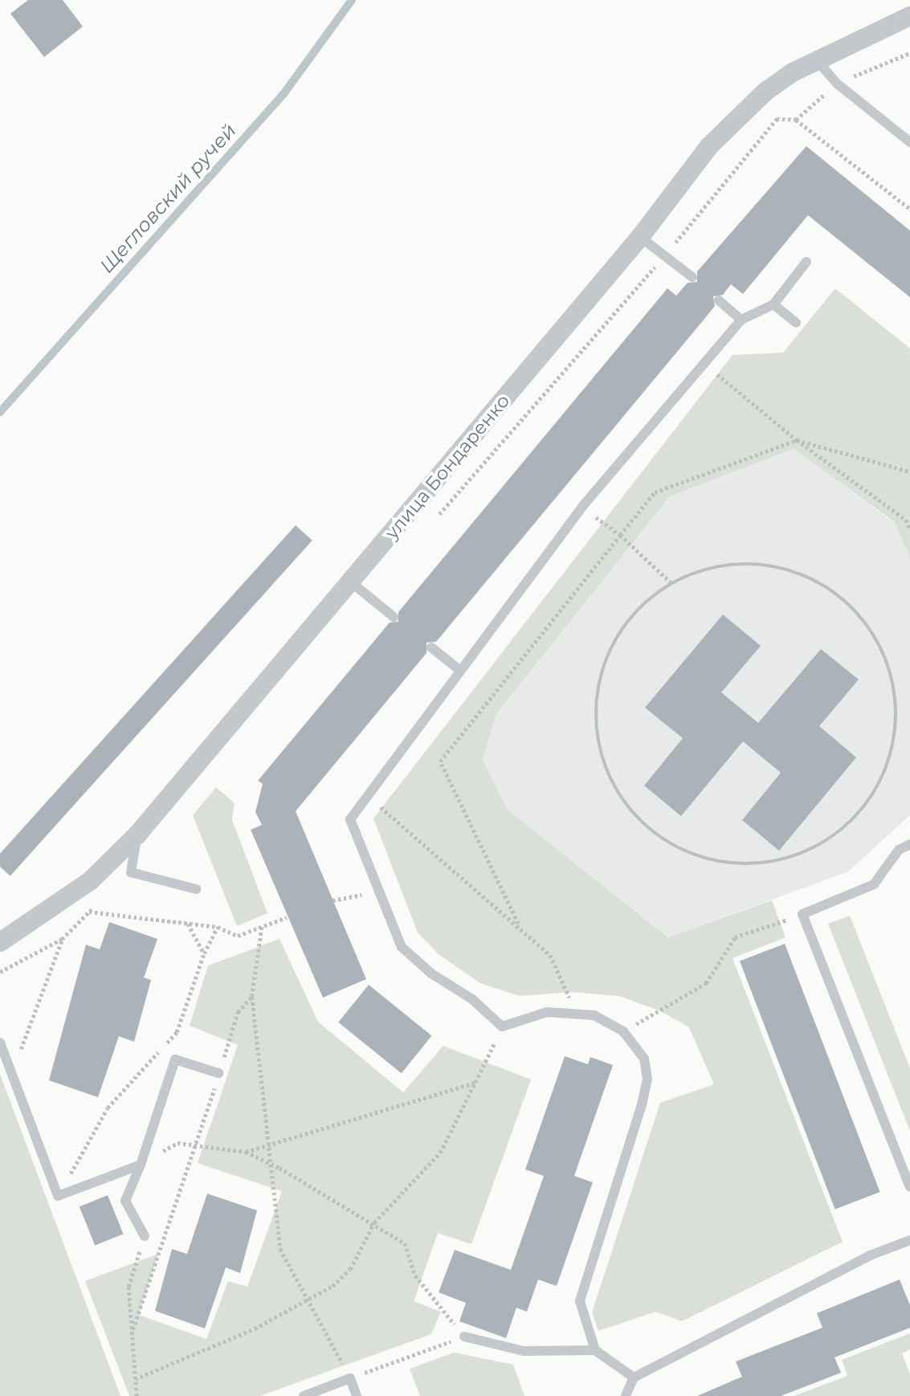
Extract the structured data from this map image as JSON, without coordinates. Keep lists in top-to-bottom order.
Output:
{
  "streets": {
    "street": ["улица Бондаренко"]
  },
  "water": ["Щегловский ручей"]
}
